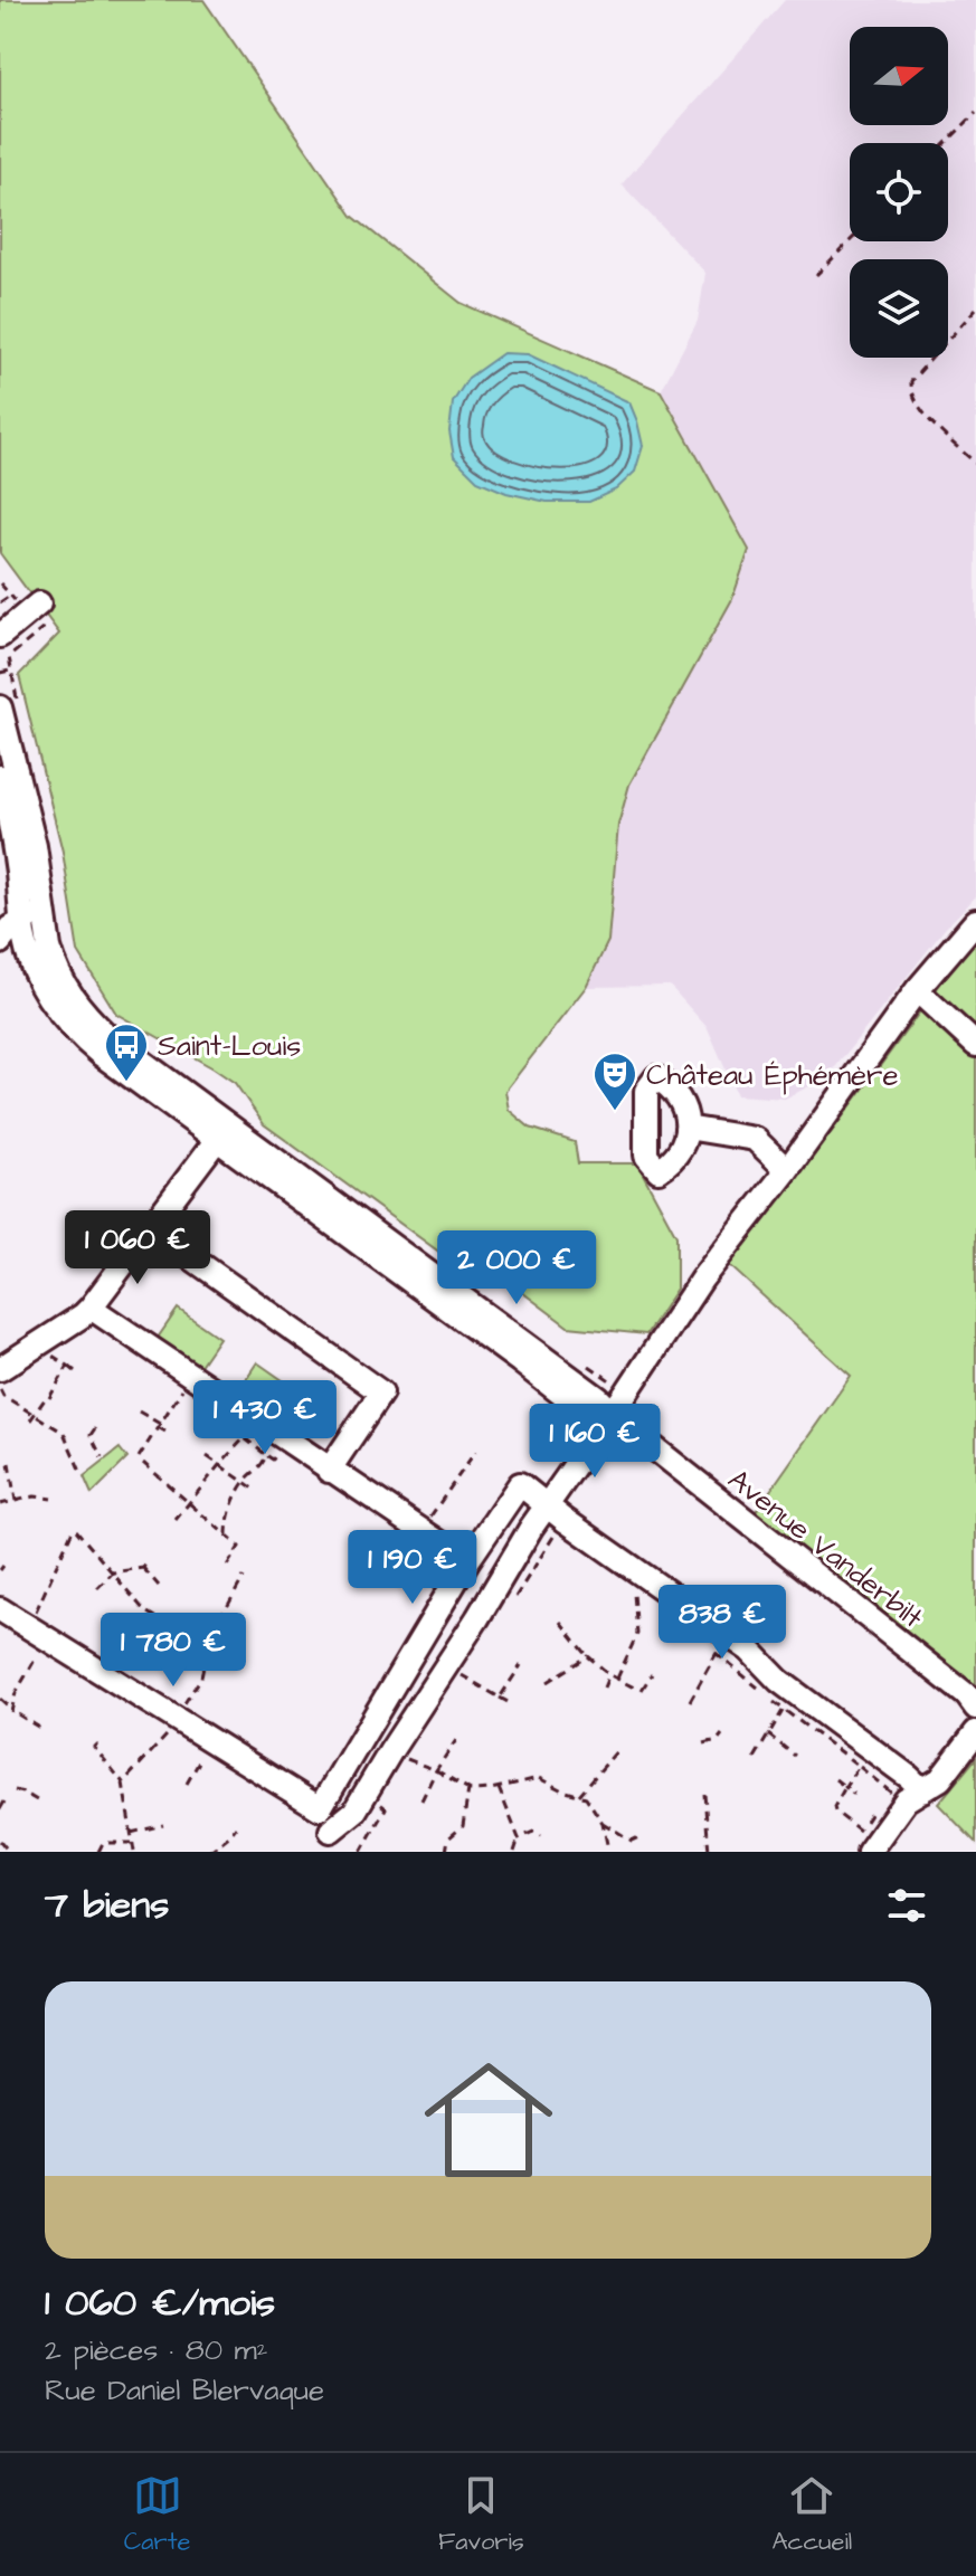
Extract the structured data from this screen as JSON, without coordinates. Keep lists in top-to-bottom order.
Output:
{
  "streets": {
    "street": ["Avenue Vanderbilt"]
  },
  "places": {
    "bus stop": ["Saint-Louis"],
    "theatre": ["Château Éphémère"]
  },
  "north": "right",
  "page": {
    "price": [
      "1 060 €",
      "2 000 €",
      "1 430 €",
      "1 160 €",
      "1 190 €",
      "838 €",
      "1 780 €"
    ],
    "heading": "7 biens",
    "list": [
      {
        "name": "1 060 €/mois",
        "note": "2 pièces · 80 m² · Rue Daniel Blervaque"
      }
    ],
    "tabs": ["Carte", "Favoris", "Accueil"]
  }
}
